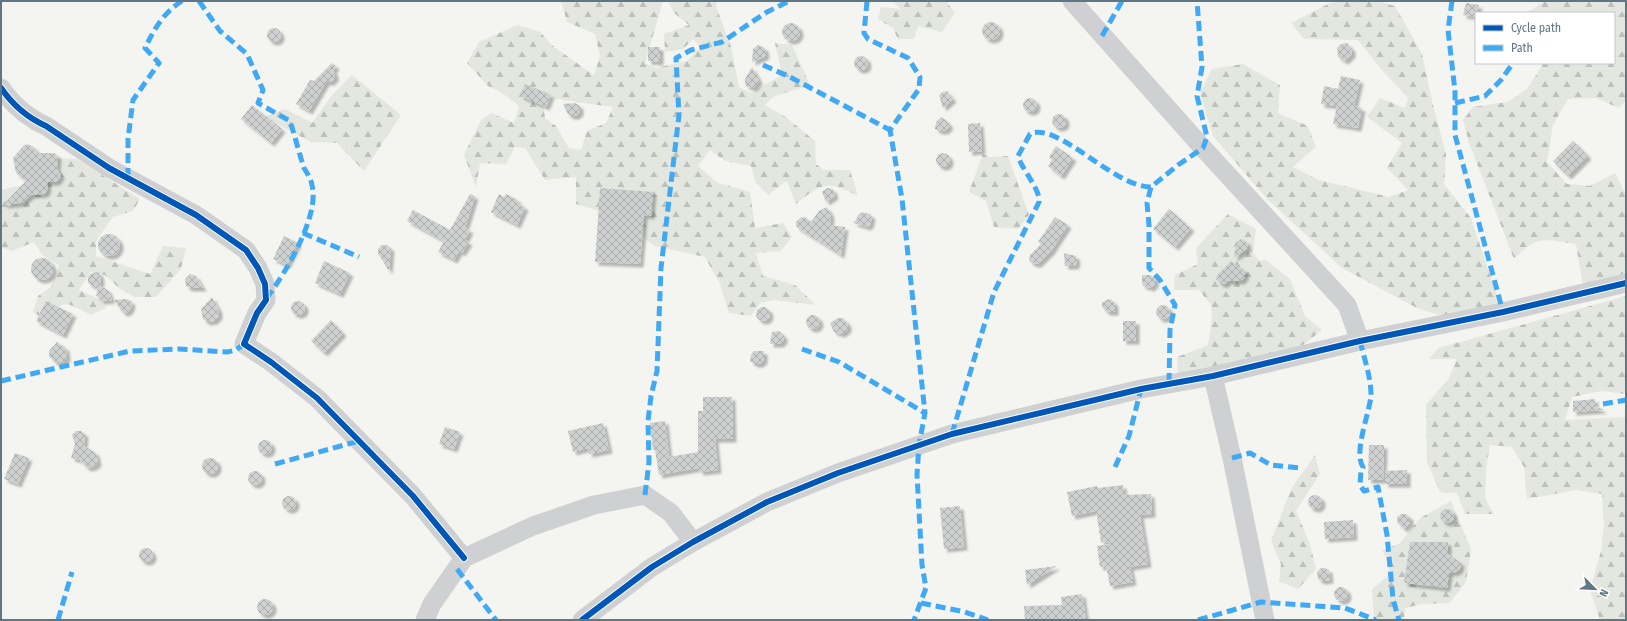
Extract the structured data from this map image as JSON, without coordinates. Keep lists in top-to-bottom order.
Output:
{
  "legend": ["Cycle path", "Path"],
  "north": "bottom right"
}
